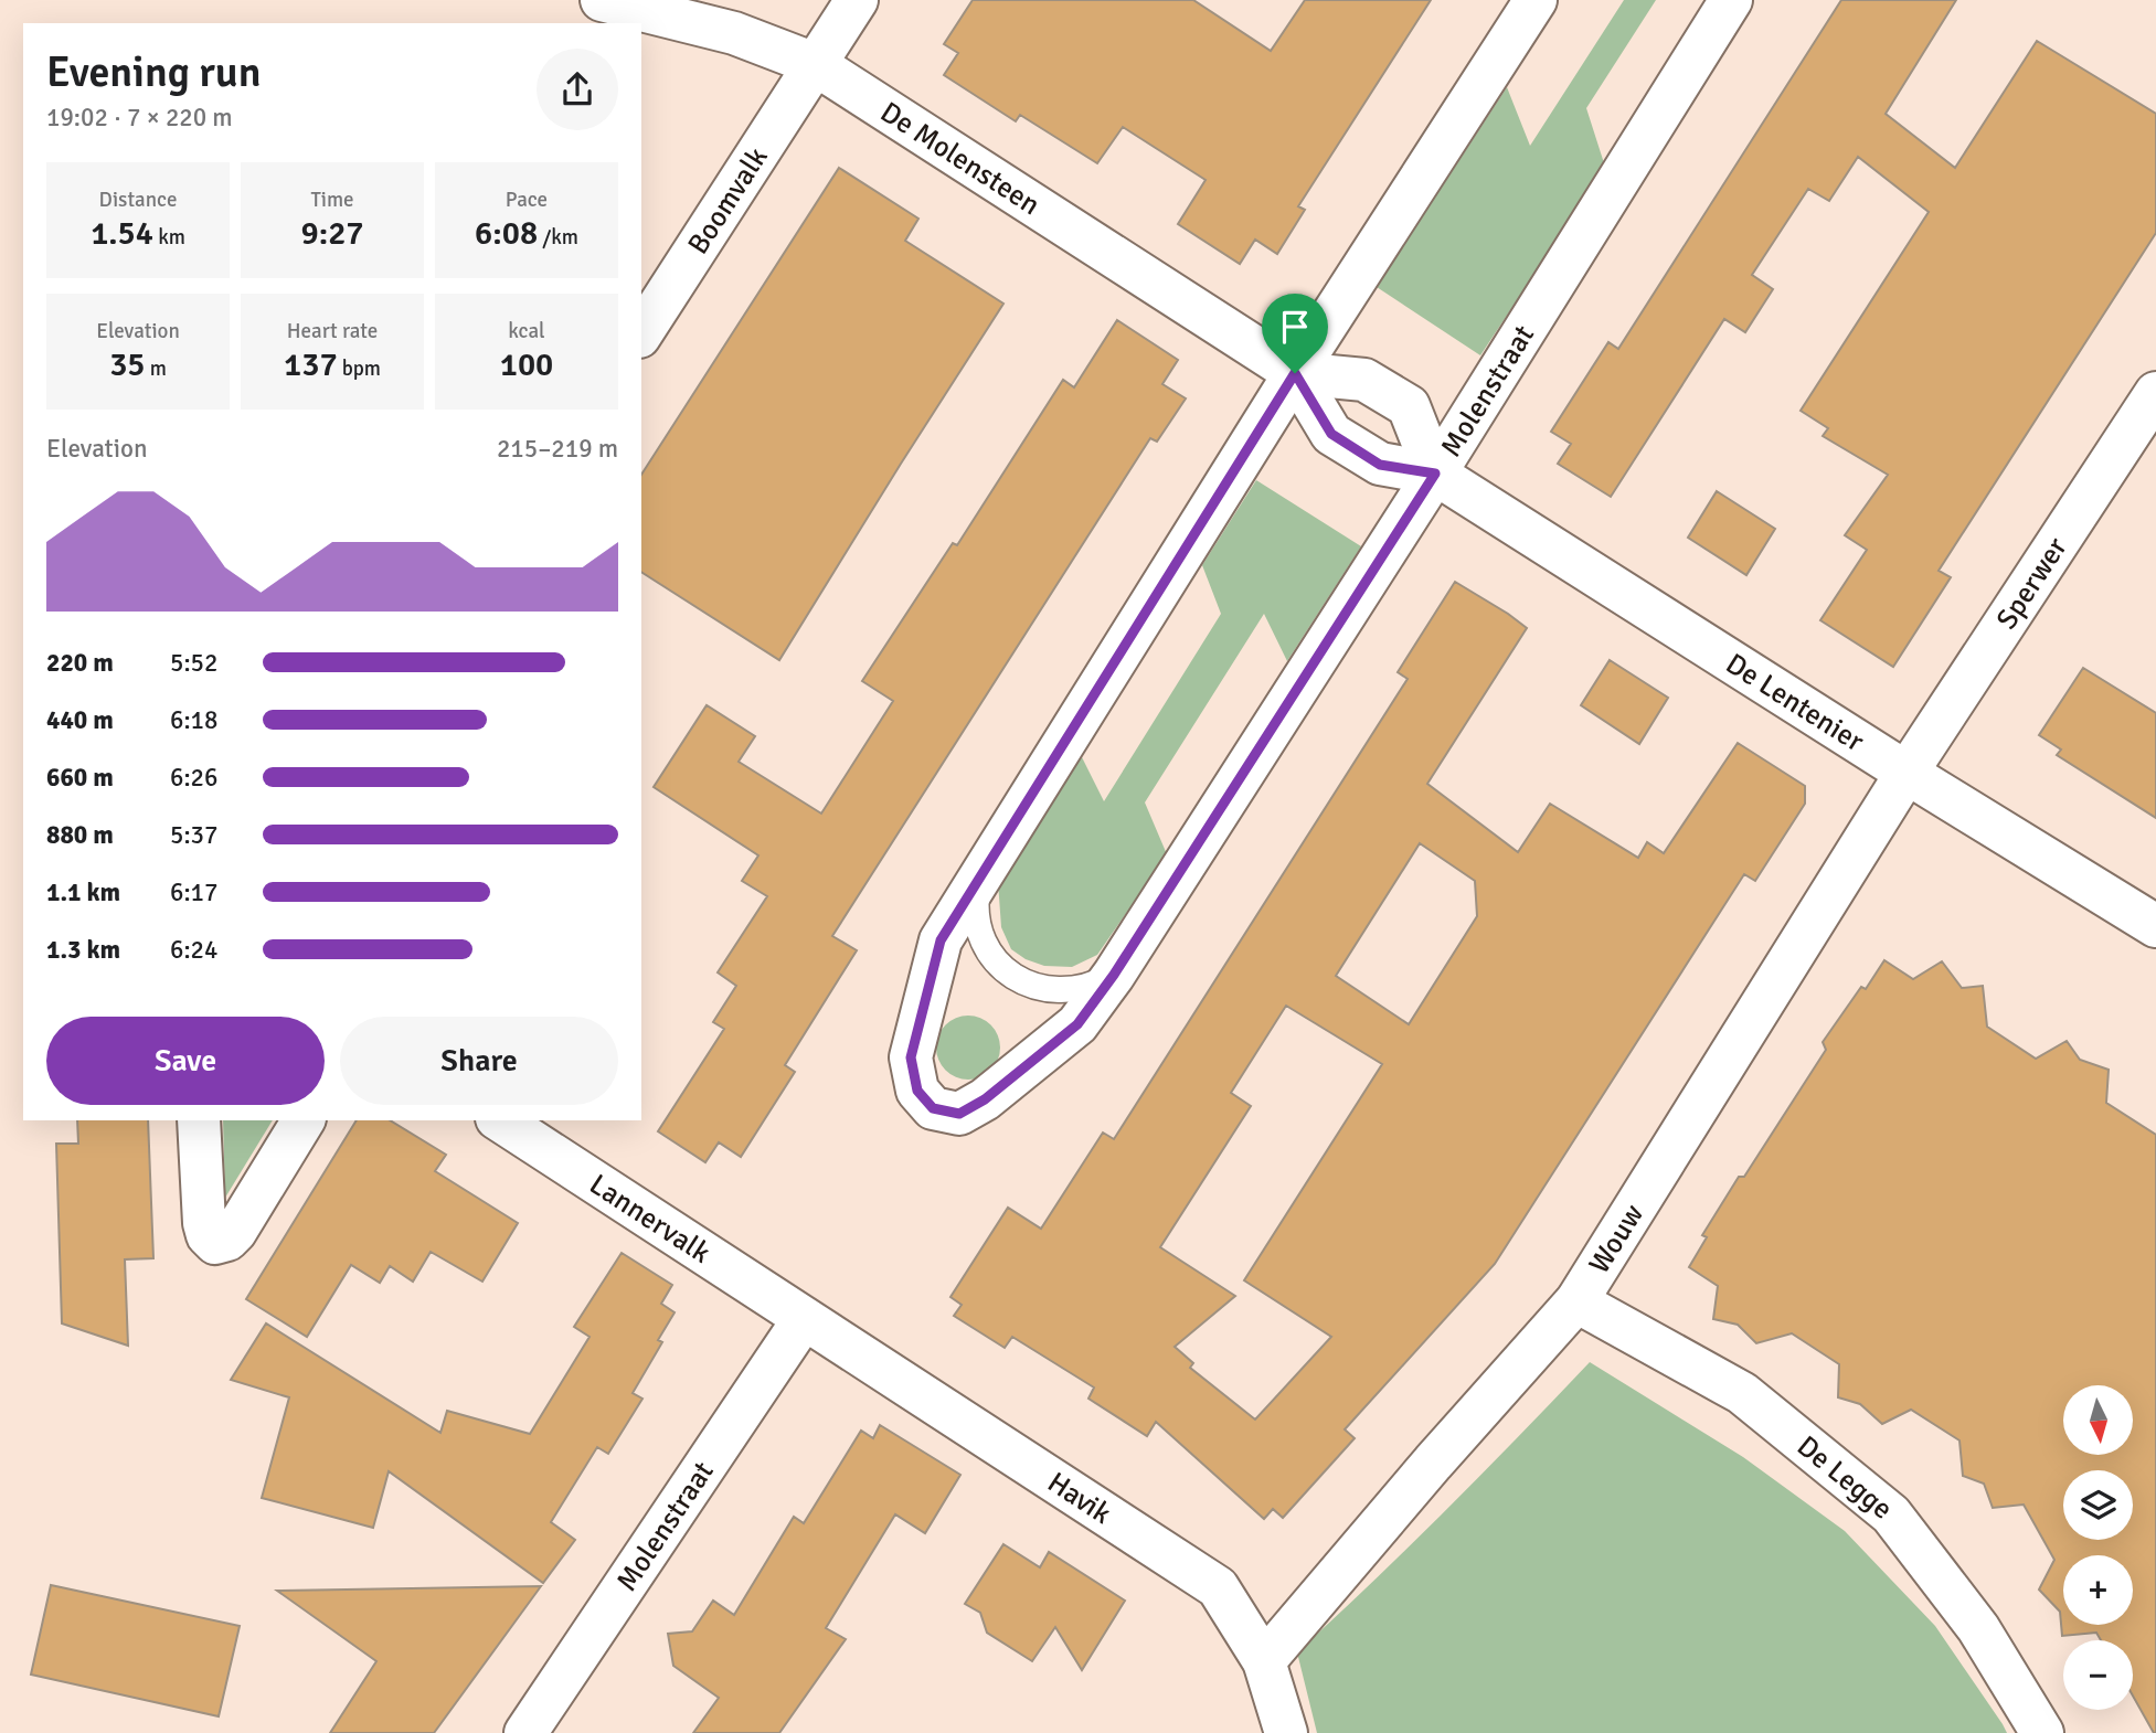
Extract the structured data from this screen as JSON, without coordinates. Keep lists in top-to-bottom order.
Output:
{
  "streets": {
    "street": [
      "De Molensteen",
      "Boomvalk",
      "Molenstraat",
      "Sperwer",
      "De Lentenier",
      "Lannervalk",
      "Wouw",
      "De Legge",
      "Havik"
    ]
  },
  "crossings": [
    ["De Molensteen", "Boomvalk"],
    ["De Molensteen", "Molenstraat"],
    ["Molenstraat", "De Lentenier"],
    ["Molenstraat", "Lannervalk"],
    ["Molenstraat", "Havik"],
    ["Sperwer", "De Lentenier"],
    ["Sperwer", "Wouw"],
    ["De Lentenier", "Wouw"],
    ["Lannervalk", "Havik"],
    ["Wouw", "De Legge"],
    ["Wouw", "Havik"]
  ],
  "north": "bottom",
  "page": {
    "heading": ["Evening run", "19:02 · 7 × 220 m"],
    "stats": [
      ["Distance", "1.54 km"],
      ["Time", "9:27"],
      ["Pace", "6:08 /km"],
      ["Elevation", "35 m"],
      ["Heart rate", "137 bpm"],
      ["kcal", "100"]
    ],
    "chart": ["Elevation", "215–219 m"],
    "list": [
      {
        "name": "220 m",
        "note": "5:52"
      },
      {
        "name": "440 m",
        "note": "6:18"
      },
      {
        "name": "660 m",
        "note": "6:26"
      },
      {
        "name": "880 m",
        "note": "5:37"
      },
      {
        "name": "1.1 km",
        "note": "6:17"
      },
      {
        "name": "1.3 km",
        "note": "6:24"
      }
    ],
    "buttons": ["Save", "Share"],
    "map_buttons": ["+", "−"]
  }
}
